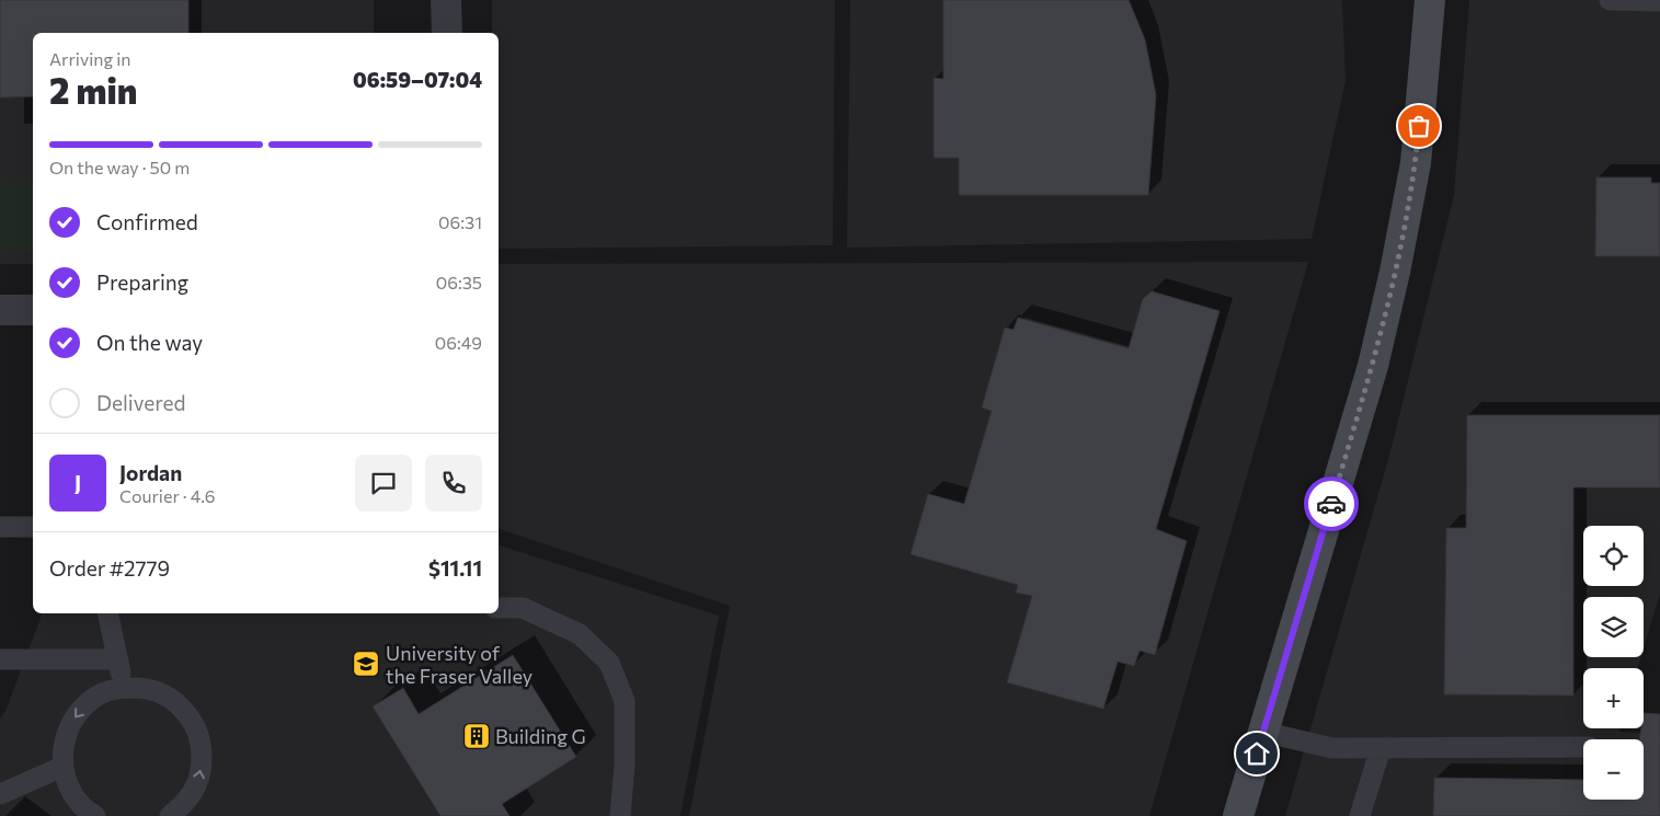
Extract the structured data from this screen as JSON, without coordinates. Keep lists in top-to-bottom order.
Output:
{
  "places": {
    "school or university": ["University of the Fraser Valley"],
    "building": ["Building G"]
  },
  "page": {
    "heading": ["2 min", "Arriving in", "06:59–07:04"],
    "panel": [
      "Jordan",
      "Courier · 4.6",
      "Order #2779",
      "$11.11"
    ],
    "bar": "On the way · 50 m",
    "list": [
      ["Confirmed", "06:31"],
      ["Preparing", "06:35"],
      ["On the way", "06:49"],
      "Delivered"
    ],
    "round": "J",
    "map_buttons": ["+", "−"]
  }
}
